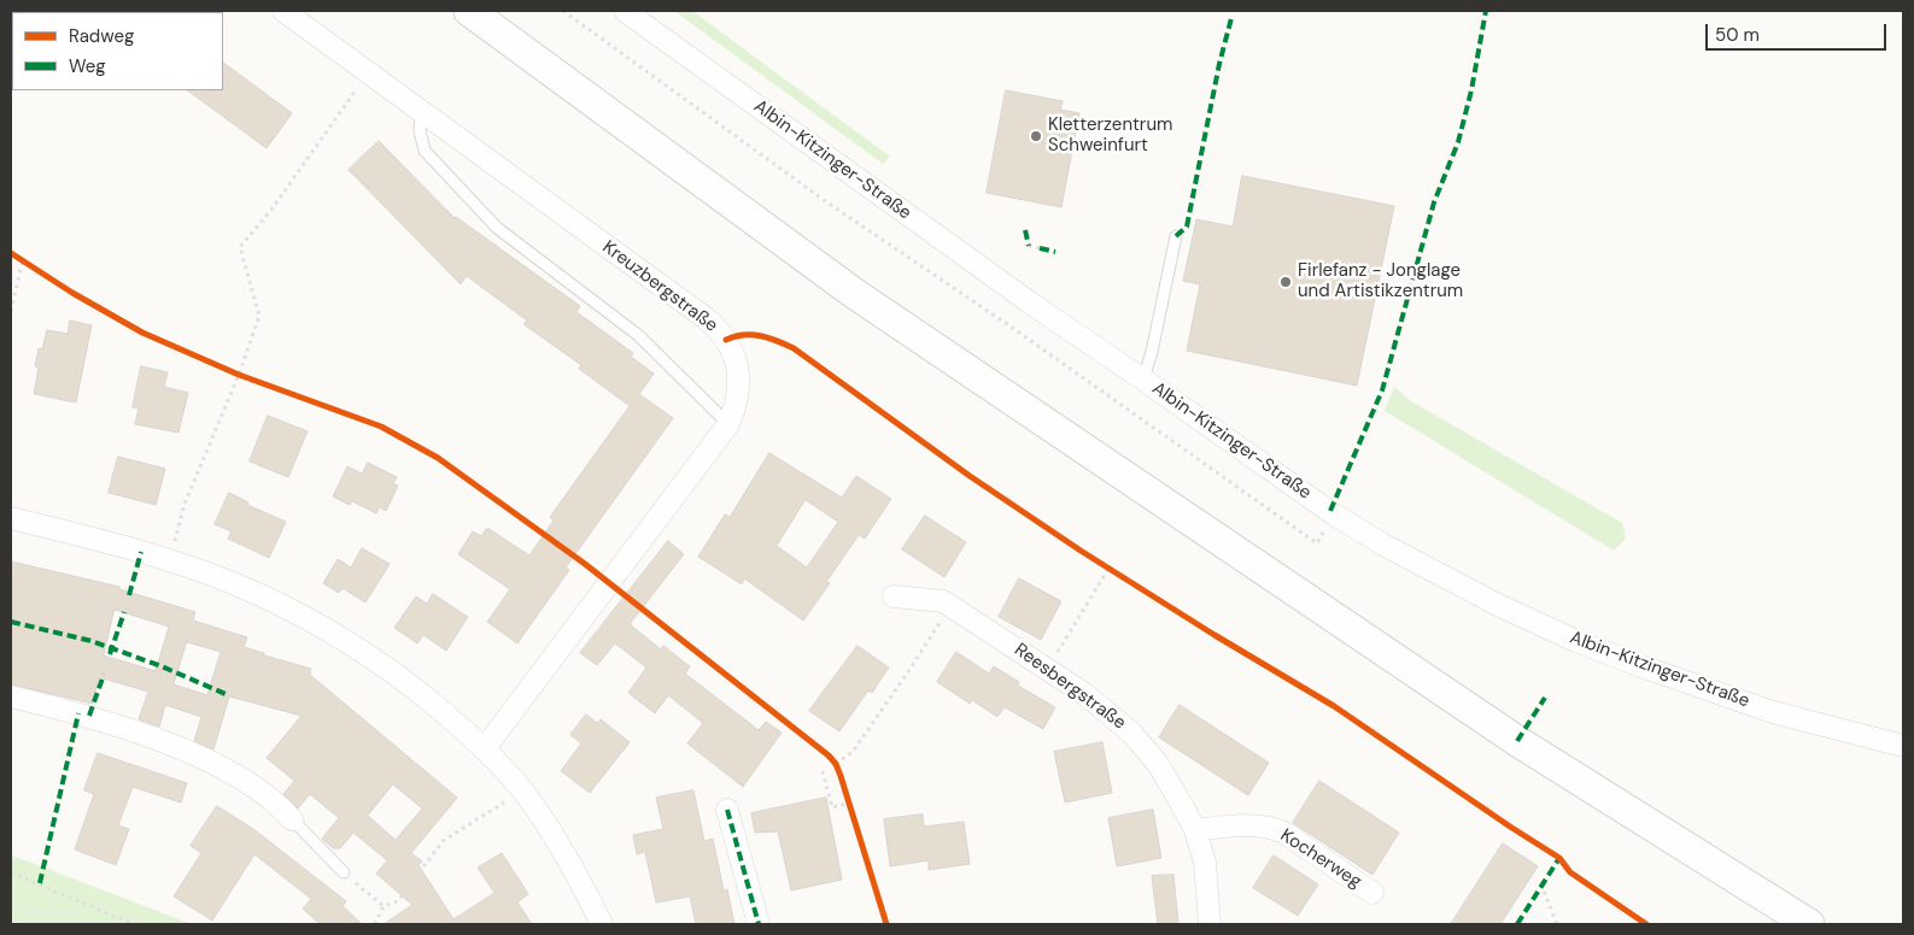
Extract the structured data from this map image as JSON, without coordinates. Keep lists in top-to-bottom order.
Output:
{
  "streets": {
    "street": [
      "Albin-Kitzinger-Straße",
      "Kreuzbergstraße",
      "Reesbergstraße",
      "Kocherweg"
    ]
  },
  "crossings": [
    ["Reesbergstraße", "Kocherweg"]
  ],
  "places": ["Kletterzentrum Schweinfurt", "Firlefanz - Jonglage und Artistikzentrum"],
  "legend": ["Radweg", "Weg"],
  "scale_bar": "50 m"
}
